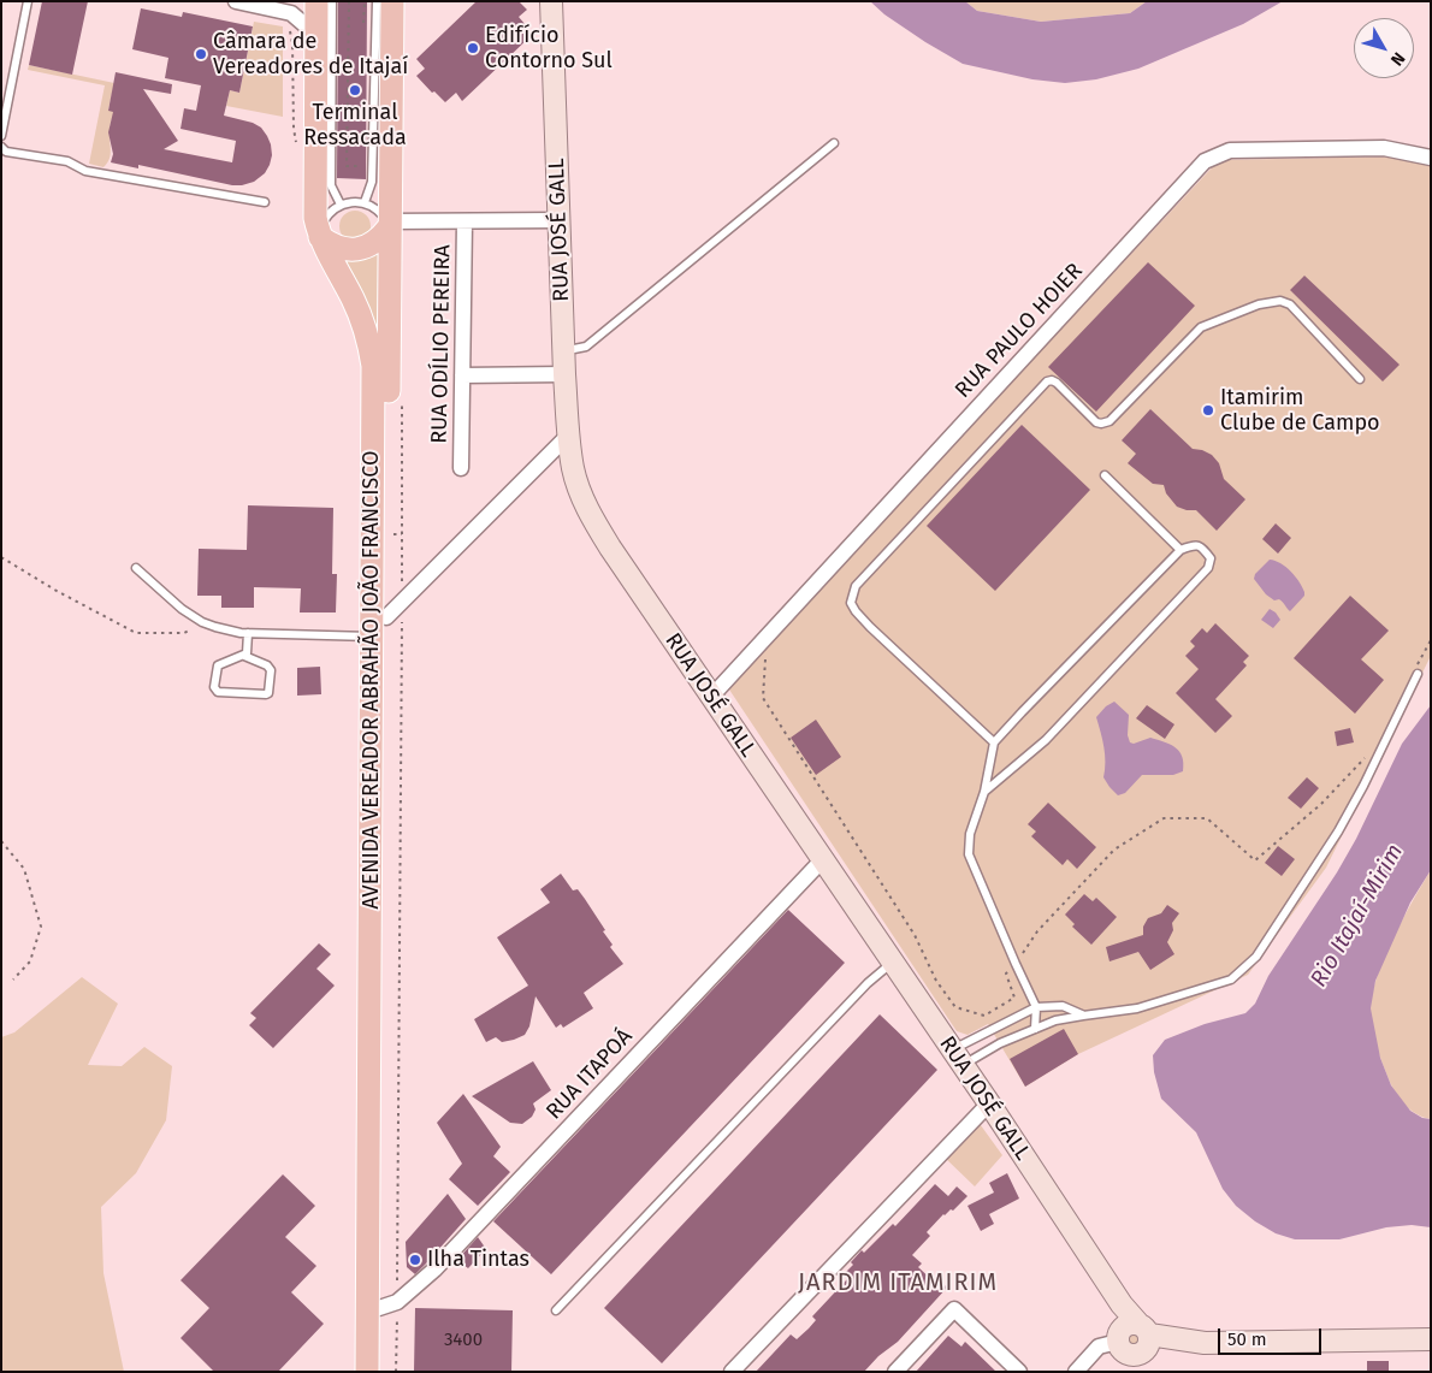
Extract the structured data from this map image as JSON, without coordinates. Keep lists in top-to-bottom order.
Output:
{
  "streets": {
    "main road": ["RUA JOSÉ GALL", "AVENIDA VEREADOR ABRAHÃO JOÃO FRANCISCO"],
    "street": ["RUA PAULO HOIER", "RUA ODÍLIO PEREIRA", "RUA ITAPOÁ"]
  },
  "crossings": [
    ["RUA JOSÉ GALL", "RUA PAULO HOIER"],
    ["RUA JOSÉ GALL", "RUA ITAPOÁ"],
    ["AVENIDA VEREADOR ABRAHÃO JOÃO FRANCISCO", "RUA ITAPOÁ"]
  ],
  "districts": ["JARDIM ITAMIRIM"],
  "water": ["Rio Itajaí-Mirim"],
  "places": [
    "Edifício Contorno Sul",
    "Câmara de Vereadores de Itajaí",
    "Terminal Ressacada",
    "Itamirim Clube de Campo",
    "Ilha Tintas"
  ],
  "house_numbers": ["3400"],
  "scale_bar": "50 m",
  "north": "bottom right"
}
